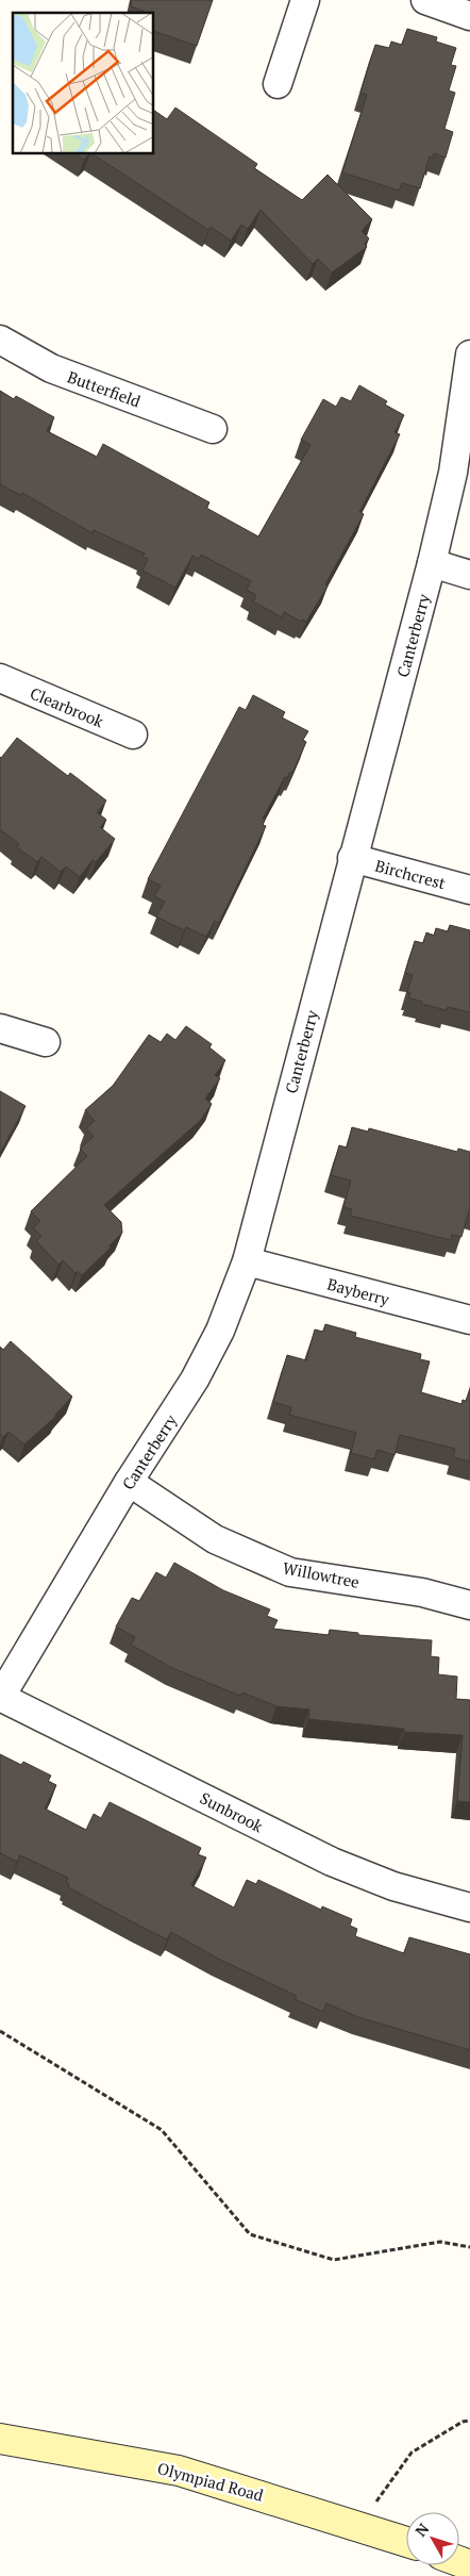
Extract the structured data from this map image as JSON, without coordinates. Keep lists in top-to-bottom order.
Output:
{
  "streets": {
    "main road": ["Olympiad Road"],
    "street": [
      "Butterfield",
      "Canterberry",
      "Clearbrook",
      "Birchcrest",
      "Bayberry",
      "Willowtree",
      "Sunbrook"
    ]
  },
  "crossings": [
    ["Canterberry", "Birchcrest"],
    ["Canterberry", "Bayberry"],
    ["Canterberry", "Willowtree"],
    ["Canterberry", "Sunbrook"]
  ],
  "north": "top left"
}
